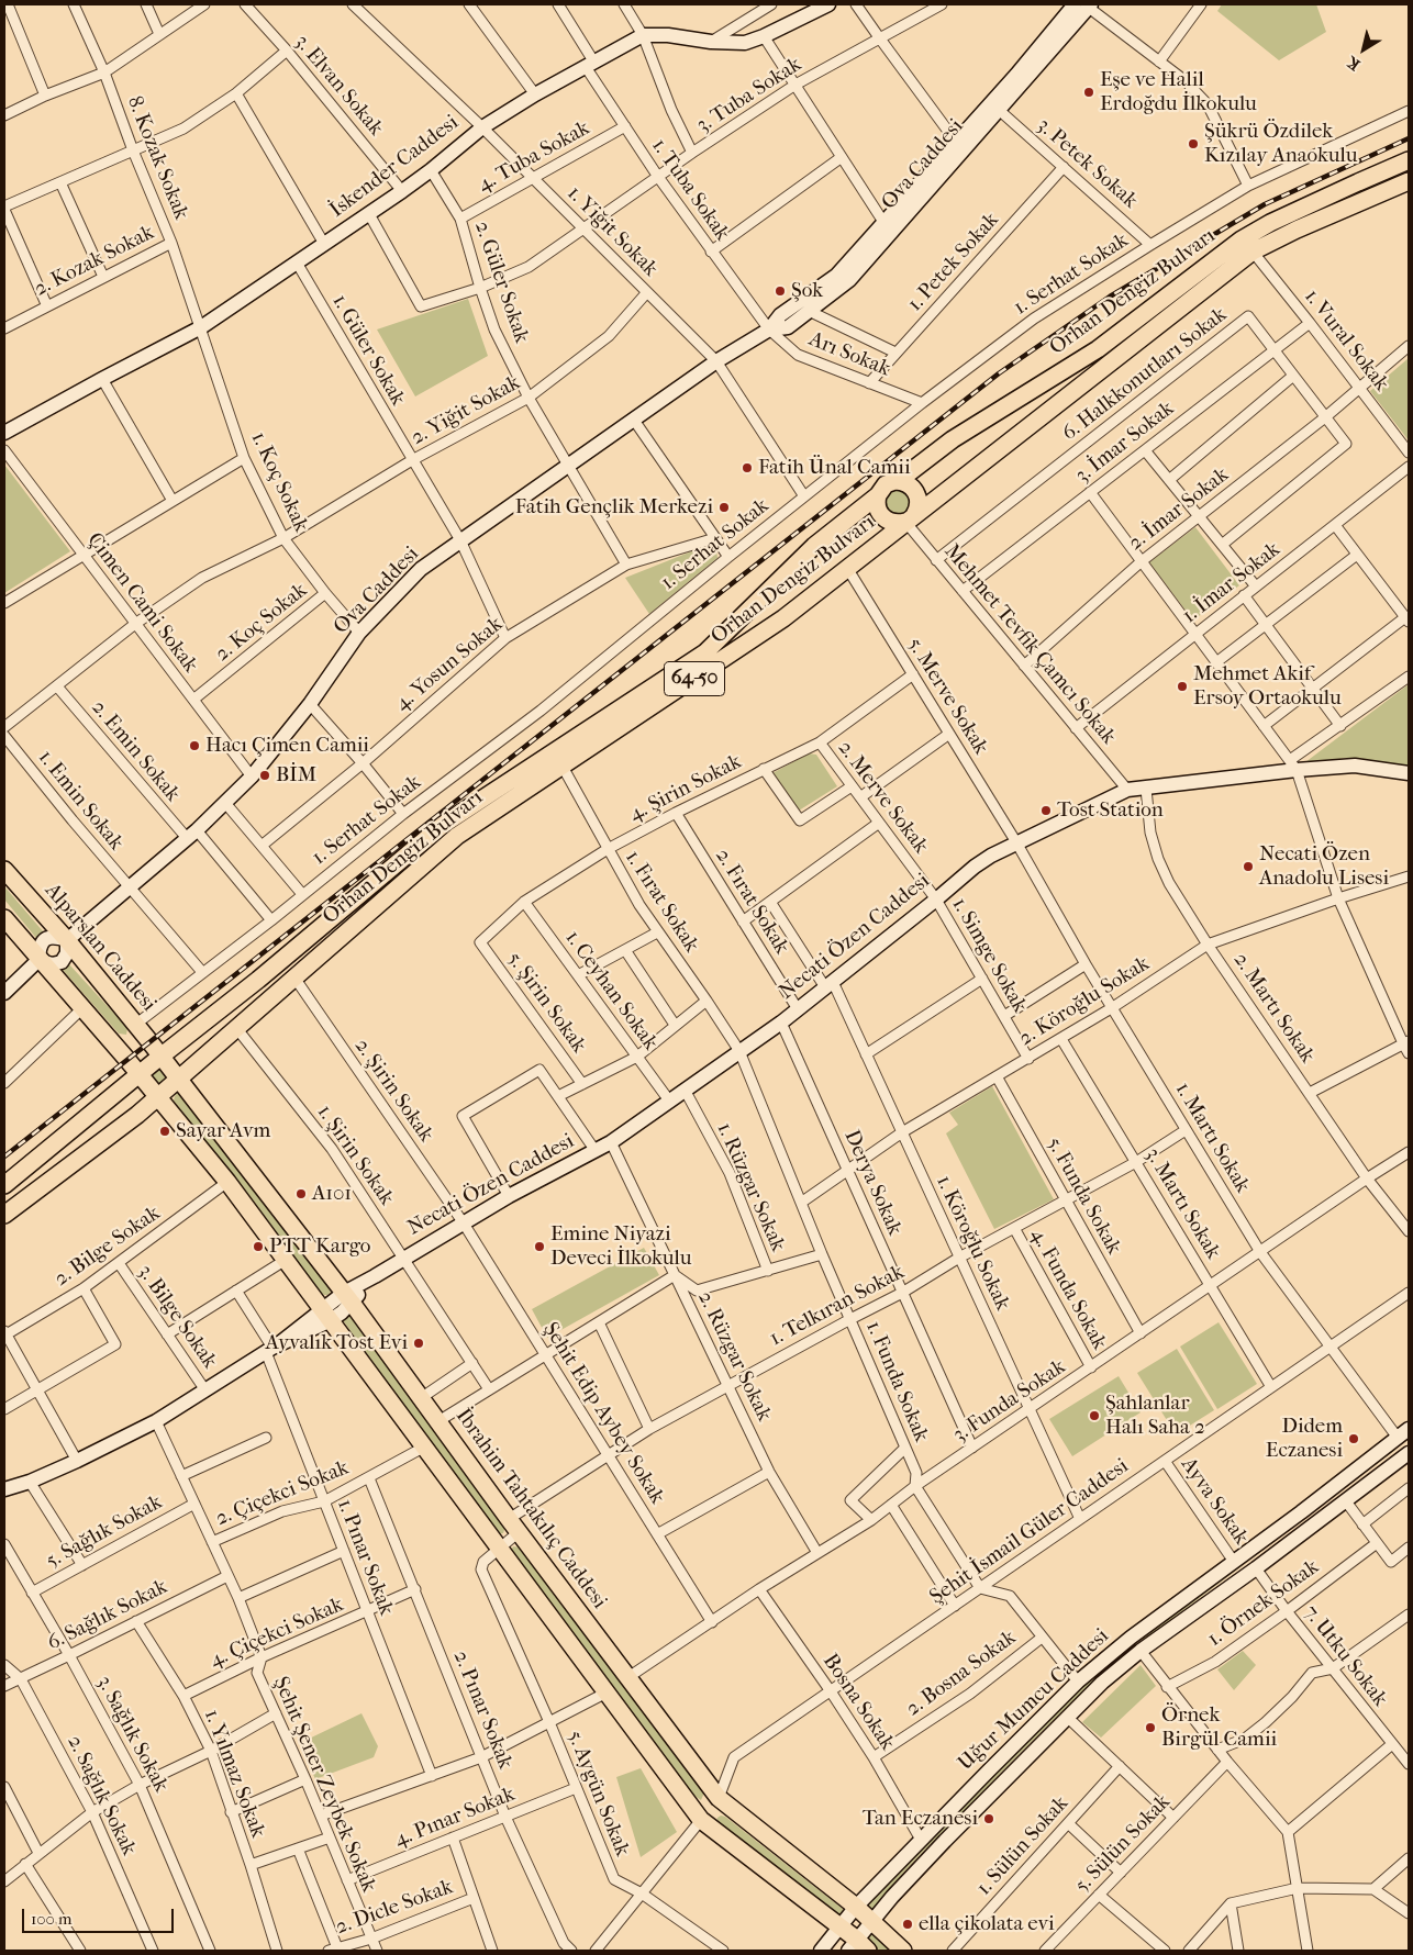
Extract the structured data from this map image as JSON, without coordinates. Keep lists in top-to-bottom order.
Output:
{
  "streets": {
    "main road": [
      "Orhan Dengiz Bulvarı",
      "64-50",
      "Alparslan Caddesi",
      "İbrahim Tahtakılıç Caddesi"
    ],
    "street": [
      "3. Elvan Sokak",
      "3. Tuba Sokak",
      "4. Tuba Sokak",
      "8. Kozak Sokak",
      "3. Petek Sokak",
      "Ova Caddesi",
      "İskender Caddesi",
      "1. Tuba Sokak",
      "1. Yiğit Sokak",
      "2. Kozak Sokak",
      "1. Petek Sokak",
      "1. Serhat Sokak",
      "2. Güler Sokak",
      "1. Vural Sokak",
      "1. Güler Sokak",
      "Arı Sokak",
      "6. Halkkonutları Sokak",
      "2. Yiğit Sokak",
      "3. İmar Sokak",
      "1. Koç Sokak",
      "2. İmar Sokak",
      "1. İmar Sokak",
      "Çimen Cami Sokak",
      "2. Koç Sokak",
      "Mehmet Tevfik Çamcı Sokak",
      "4. Yosun Sokak",
      "5. Merve Sokak",
      "2. Emin Sokak",
      "4. Şirin Sokak",
      "2. Merve Sokak",
      "1. Emin Sokak",
      "1. Fırat Sokak",
      "2. Fırat Sokak",
      "Necati Özen Caddesi",
      "1. Simge Sokak",
      "1. Ceyhan Sokak",
      "2. Köroğlu Sokak",
      "5. Şirin Sokak",
      "2. Martı Sokak",
      "2. Şirin Sokak",
      "1. Martı Sokak",
      "1. Şirin Sokak",
      "Derya Sokak",
      "1. Rüzgar Sokak",
      "5. Funda Sokak",
      "3. Martı Sokak",
      "1. Köroğlu Sokak",
      "2. Bilge Sokak",
      "4. Funda Sokak",
      "1. Telkıran Sokak",
      "3. Bilge Sokak",
      "2. Rüzgar Sokak",
      "1. Funda Sokak",
      "3. Funda Sokak",
      "Şehit Edip Aybey Sokak",
      "2. Çiçekci Sokak",
      "Ayva Sokak",
      "5. Sağlık Sokak",
      "Şehit İsmail Güler Caddesi",
      "1. Pınar Sokak",
      "1. Örnek Sokak",
      "6. Sağlık Sokak",
      "4. Çiçekci Sokak",
      "7. Utku Sokak",
      "2. Bosna Sokak",
      "Uğur Mumcu Caddesi",
      "Bosna Sokak",
      "2. Pınar Sokak",
      "3. Sağlık Sokak",
      "1. Yılmaz Sokak",
      "Şehit Şener Zeybek Sokak",
      "5. Aygün Sokak",
      "2. Sağlık Sokak",
      "4. Pınar Sokak",
      "5. Sülün Sokak",
      "1. Sülün Sokak",
      "2. Dicle Sokak"
    ]
  },
  "crossings": [
    ["3. Elvan Sokak", "İskender Caddesi"],
    ["3. Tuba Sokak", "İskender Caddesi"],
    ["3. Tuba Sokak", "1. Tuba Sokak"],
    ["3. Tuba Sokak", "1. Yiğit Sokak"],
    ["3. Tuba Sokak", "2. Güler Sokak"],
    ["4. Tuba Sokak", "1. Tuba Sokak"],
    ["4. Tuba Sokak", "1. Yiğit Sokak"],
    ["4. Tuba Sokak", "2. Güler Sokak"],
    ["8. Kozak Sokak", "İskender Caddesi"],
    ["8. Kozak Sokak", "2. Kozak Sokak"],
    ["8. Kozak Sokak", "1. Koç Sokak"],
    ["3. Petek Sokak", "Ova Caddesi"],
    ["3. Petek Sokak", "1. Petek Sokak"],
    ["3. Petek Sokak", "1. Serhat Sokak"],
    ["Ova Caddesi", "1. Tuba Sokak"],
    ["Ova Caddesi", "1. Yiğit Sokak"],
    ["Ova Caddesi", "2. Güler Sokak"],
    ["Ova Caddesi", "1. Güler Sokak"],
    ["Ova Caddesi", "Arı Sokak"],
    ["Ova Caddesi", "1. Koç Sokak"],
    ["Ova Caddesi", "Çimen Cami Sokak"],
    ["Ova Caddesi", "2. Emin Sokak"],
    ["Ova Caddesi", "1. Emin Sokak"],
    ["Ova Caddesi", "Alparslan Caddesi"],
    ["İskender Caddesi", "1. Tuba Sokak"],
    ["İskender Caddesi", "1. Yiğit Sokak"],
    ["İskender Caddesi", "2. Güler Sokak"],
    ["İskender Caddesi", "1. Güler Sokak"],
    ["İskender Caddesi", "1. Koç Sokak"],
    ["1. Tuba Sokak", "Arı Sokak"],
    ["1. Yiğit Sokak", "1. Serhat Sokak"],
    ["1. Yiğit Sokak", "2. Yiğit Sokak"],
    ["1. Petek Sokak", "Arı Sokak"],
    ["1. Serhat Sokak", "Arı Sokak"],
    ["1. Serhat Sokak", "2. Emin Sokak"],
    ["1. Serhat Sokak", "1. Emin Sokak"],
    ["1. Serhat Sokak", "Alparslan Caddesi"],
    ["2. Güler Sokak", "2. Yiğit Sokak"],
    ["2. Güler Sokak", "4. Yosun Sokak"],
    ["Orhan Dengiz Bulvarı", "1. Vural Sokak"],
    ["Orhan Dengiz Bulvarı", "Mehmet Tevfik Çamcı Sokak"],
    ["Orhan Dengiz Bulvarı", "5. Merve Sokak"],
    ["Orhan Dengiz Bulvarı", "1. Fırat Sokak"],
    ["Orhan Dengiz Bulvarı", "Alparslan Caddesi"],
    ["Orhan Dengiz Bulvarı", "2. Şirin Sokak"],
    ["Orhan Dengiz Bulvarı", "1. Şirin Sokak"],
    ["Orhan Dengiz Bulvarı", "İbrahim Tahtakılıç Caddesi"],
    ["1. Vural Sokak", "3. İmar Sokak"],
    ["1. Vural Sokak", "2. İmar Sokak"],
    ["1. Güler Sokak", "2. Yiğit Sokak"],
    ["1. Güler Sokak", "4. Yosun Sokak"],
    ["6. Halkkonutları Sokak", "3. İmar Sokak"],
    ["6. Halkkonutları Sokak", "2. İmar Sokak"],
    ["6. Halkkonutları Sokak", "Mehmet Tevfik Çamcı Sokak"],
    ["2. Yiğit Sokak", "1. Koç Sokak"],
    ["2. Yiğit Sokak", "Çimen Cami Sokak"],
    ["2. Yiğit Sokak", "2. Emin Sokak"],
    ["3. İmar Sokak", "Mehmet Tevfik Çamcı Sokak"],
    ["1. Koç Sokak", "2. Koç Sokak"],
    ["2. İmar Sokak", "Mehmet Tevfik Çamcı Sokak"],
    ["1. İmar Sokak", "Mehmet Tevfik Çamcı Sokak"],
    ["Çimen Cami Sokak", "2. Koç Sokak"],
    ["Mehmet Tevfik Çamcı Sokak", "Necati Özen Caddesi"],
    ["5. Merve Sokak", "4. Şirin Sokak"],
    ["5. Merve Sokak", "Necati Özen Caddesi"],
    ["5. Merve Sokak", "1. Martı Sokak"],
    ["4. Şirin Sokak", "2. Merve Sokak"],
    ["4. Şirin Sokak", "1. Fırat Sokak"],
    ["4. Şirin Sokak", "2. Fırat Sokak"],
    ["4. Şirin Sokak", "1. Ceyhan Sokak"],
    ["4. Şirin Sokak", "5. Şirin Sokak"],
    ["2. Merve Sokak", "Necati Özen Caddesi"],
    ["2. Merve Sokak", "1. Simge Sokak"],
    ["1. Fırat Sokak", "Necati Özen Caddesi"],
    ["1. Fırat Sokak", "1. Funda Sokak"],
    ["2. Fırat Sokak", "Necati Özen Caddesi"],
    ["Necati Özen Caddesi", "1. Simge Sokak"],
    ["Necati Özen Caddesi", "1. Ceyhan Sokak"],
    ["Necati Özen Caddesi", "2. Martı Sokak"],
    ["Necati Özen Caddesi", "2. Şirin Sokak"],
    ["Necati Özen Caddesi", "1. Martı Sokak"],
    ["Necati Özen Caddesi", "1. Şirin Sokak"],
    ["Necati Özen Caddesi", "Derya Sokak"],
    ["Necati Özen Caddesi", "1. Rüzgar Sokak"],
    ["Necati Özen Caddesi", "1. Köroğlu Sokak"],
    ["Necati Özen Caddesi", "3. Bilge Sokak"],
    ["Necati Özen Caddesi", "2. Rüzgar Sokak"],
    ["Necati Özen Caddesi", "1. Funda Sokak"],
    ["Necati Özen Caddesi", "Şehit Edip Aybey Sokak"],
    ["Necati Özen Caddesi", "İbrahim Tahtakılıç Caddesi"],
    ["Necati Özen Caddesi", "1. Pınar Sokak"],
    ["Necati Özen Caddesi", "Şehit Şener Zeybek Sokak"],
    ["Alparslan Caddesi", "İbrahim Tahtakılıç Caddesi"],
    ["1. Simge Sokak", "2. Köroğlu Sokak"],
    ["2. Köroğlu Sokak", "2. Martı Sokak"],
    ["2. Köroğlu Sokak", "1. Martı Sokak"],
    ["2. Köroğlu Sokak", "Derya Sokak"],
    ["2. Köroğlu Sokak", "5. Funda Sokak"],
    ["2. Köroğlu Sokak", "3. Martı Sokak"],
    ["2. Köroğlu Sokak", "1. Köroğlu Sokak"],
    ["2. Köroğlu Sokak", "1. Funda Sokak"],
    ["2. Martı Sokak", "3. Funda Sokak"],
    ["2. Şirin Sokak", "Şehit Edip Aybey Sokak"],
    ["1. Martı Sokak", "1. Telkıran Sokak"],
    ["1. Martı Sokak", "3. Funda Sokak"],
    ["1. Martı Sokak", "Şehit İsmail Güler Caddesi"],
    ["1. Martı Sokak", "Uğur Mumcu Caddesi"],
    ["Derya Sokak", "1. Telkıran Sokak"],
    ["Derya Sokak", "3. Funda Sokak"],
    ["5. Funda Sokak", "1. Telkıran Sokak"],
    ["5. Funda Sokak", "3. Funda Sokak"],
    ["3. Martı Sokak", "1. Telkıran Sokak"],
    ["3. Martı Sokak", "3. Funda Sokak"],
    ["3. Martı Sokak", "Şehit İsmail Güler Caddesi"],
    ["1. Köroğlu Sokak", "1. Telkıran Sokak"],
    ["1. Köroğlu Sokak", "3. Funda Sokak"],
    ["1. Köroğlu Sokak", "Şehit İsmail Güler Caddesi"],
    ["2. Bilge Sokak", "3. Bilge Sokak"],
    ["4. Funda Sokak", "1. Telkıran Sokak"],
    ["4. Funda Sokak", "3. Funda Sokak"],
    ["1. Telkıran Sokak", "2. Rüzgar Sokak"],
    ["1. Telkıran Sokak", "1. Funda Sokak"],
    ["1. Telkıran Sokak", "Şehit Edip Aybey Sokak"],
    ["1. Telkıran Sokak", "İbrahim Tahtakılıç Caddesi"],
    ["1. Telkıran Sokak", "5. Aygün Sokak"],
    ["2. Rüzgar Sokak", "3. Funda Sokak"],
    ["1. Funda Sokak", "3. Funda Sokak"],
    ["1. Funda Sokak", "Şehit İsmail Güler Caddesi"],
    ["3. Funda Sokak", "Şehit Edip Aybey Sokak"],
    ["3. Funda Sokak", "İbrahim Tahtakılıç Caddesi"],
    ["3. Funda Sokak", "Bosna Sokak"],
    ["2. Çiçekci Sokak", "1. Pınar Sokak"],
    ["2. Çiçekci Sokak", "2. Pınar Sokak"],
    ["2. Çiçekci Sokak", "Şehit Şener Zeybek Sokak"],
    ["Ayva Sokak", "Şehit İsmail Güler Caddesi"],
    ["Ayva Sokak", "Uğur Mumcu Caddesi"],
    ["İbrahim Tahtakılıç Caddesi", "Şehit İsmail Güler Caddesi"],
    ["İbrahim Tahtakılıç Caddesi", "Uğur Mumcu Caddesi"],
    ["5. Sağlık Sokak", "3. Sağlık Sokak"],
    ["5. Sağlık Sokak", "Şehit Şener Zeybek Sokak"],
    ["Şehit İsmail Güler Caddesi", "Bosna Sokak"],
    ["1. Pınar Sokak", "4. Çiçekci Sokak"],
    ["1. Örnek Sokak", "7. Utku Sokak"],
    ["6. Sağlık Sokak", "3. Sağlık Sokak"],
    ["6. Sağlık Sokak", "1. Yılmaz Sokak"],
    ["6. Sağlık Sokak", "Şehit Şener Zeybek Sokak"],
    ["6. Sağlık Sokak", "2. Sağlık Sokak"],
    ["4. Çiçekci Sokak", "2. Pınar Sokak"],
    ["4. Çiçekci Sokak", "1. Yılmaz Sokak"],
    ["4. Çiçekci Sokak", "Şehit Şener Zeybek Sokak"],
    ["7. Utku Sokak", "Uğur Mumcu Caddesi"],
    ["2. Bosna Sokak", "Bosna Sokak"],
    ["Uğur Mumcu Caddesi", "Bosna Sokak"],
    ["2. Pınar Sokak", "4. Pınar Sokak"],
    ["Şehit Şener Zeybek Sokak", "4. Pınar Sokak"],
    ["Şehit Şener Zeybek Sokak", "2. Dicle Sokak"],
    ["5. Aygün Sokak", "4. Pınar Sokak"]
  ],
  "places": [
    "Eşe ve Halil Erdoğdu İlkokulu",
    "Şükrü Özdilek Kızılay Anaokulu",
    "Şok",
    "Fatih Ünal Camii",
    "Fatih Gençlik Merkezi",
    "Mehmet Akif Ersoy Ortaokulu",
    "Hacı Çimen Camii",
    "BİM",
    "Tost Station",
    "Necati Özen Anadolu Lisesi",
    "Sayar Avm",
    "A101",
    "PTT Kargo",
    "Emine Niyazi Deveci İlkokulu",
    "Ayvalık Tost Evi",
    "Şahlanlar Halı Saha 2",
    "Didem Eczanesi",
    "Örnek Birgül Camii",
    "Tan Eczanesi",
    "ella çikolata evi"
  ],
  "scale_bar": "100 m",
  "north": "bottom left"
}
